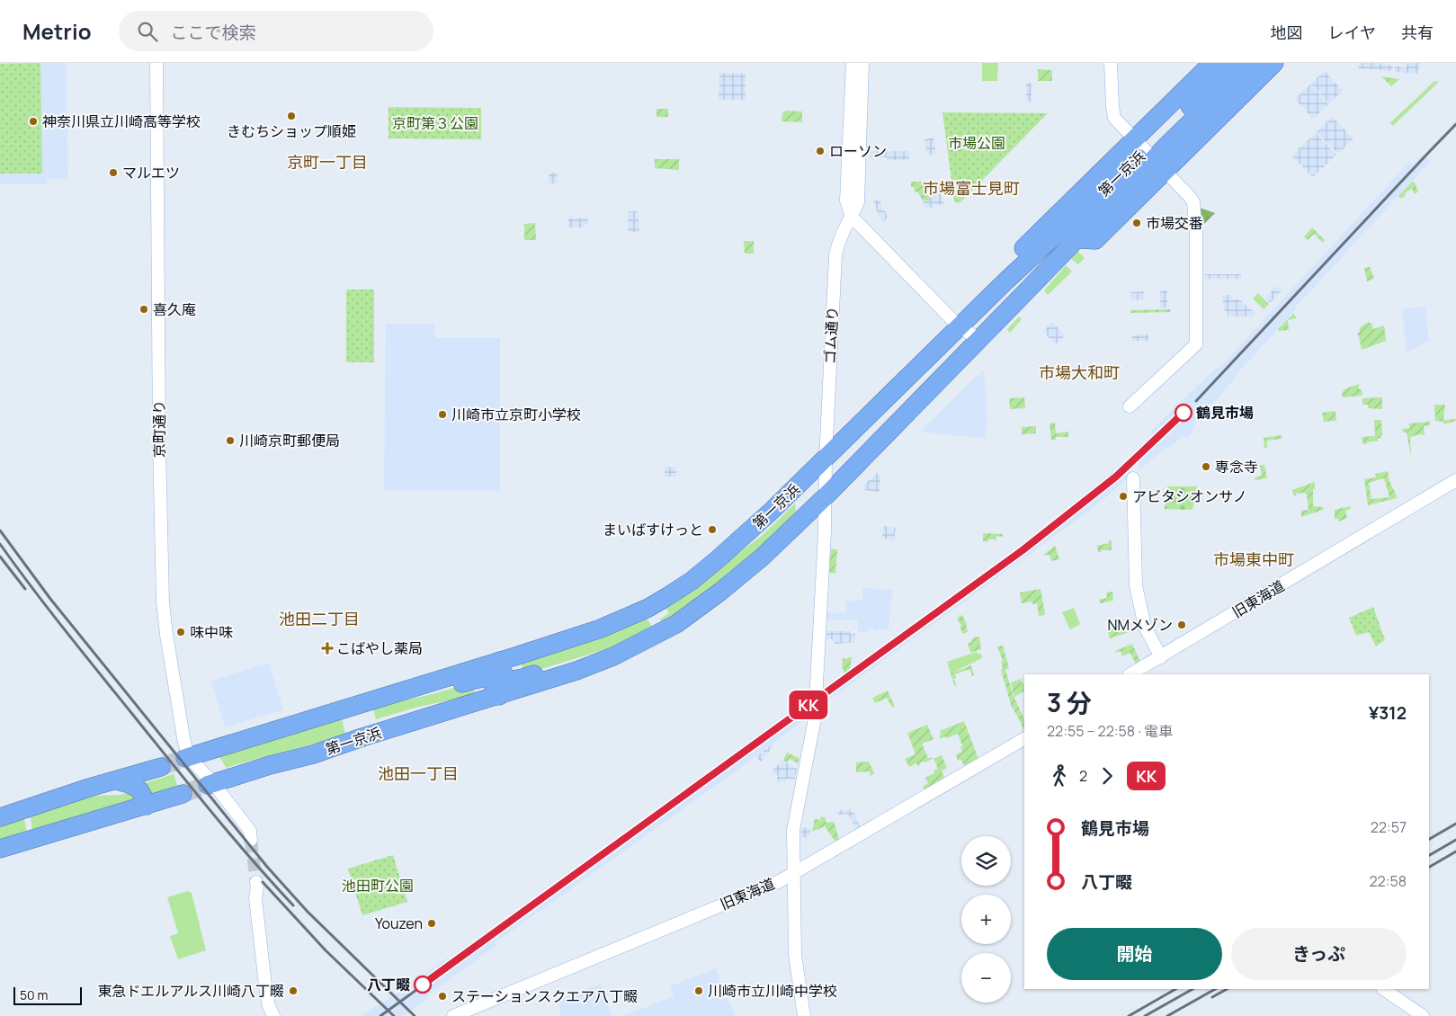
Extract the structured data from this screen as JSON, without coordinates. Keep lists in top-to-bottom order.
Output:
{
  "streets": {
    "highway": ["第一京浜"],
    "street": ["ゴム通り", "京町通り", "旧東海道"]
  },
  "crossings": [
    ["第一京浜", "ゴム通り"],
    ["第一京浜", "京町通り"],
    ["ゴム通り", "旧東海道"]
  ],
  "districts": [
    "京町一丁目",
    "市場富士見町",
    "市場大和町",
    "市場東中町",
    "池田二丁目",
    "池田一丁目"
  ],
  "parks": ["京町第３公園", "市場公園", "池田町公園"],
  "places": {
    "other": [
      "きむちショップ順姫",
      "神奈川県立川崎高等学校",
      "ローソン",
      "マルエツ",
      "市場交番",
      "喜久庵",
      "鶴見市場",
      "川崎市立京町小学校",
      "川崎京町郵便局",
      "専念寺",
      "アビタシオンサノ",
      "まいばすけっと",
      "NMメゾン",
      "味中味",
      "Youzen",
      "八丁畷",
      "東急ドエルアルス川崎八丁畷",
      "川崎市立川崎中学校",
      "ステーションスクエア八丁畷"
    ],
    "health": ["こばやし薬局"]
  },
  "scale_bar": "50 m",
  "page": {
    "header": "Metrio",
    "search": "ここで検索",
    "nav": ["地図", "レイヤ", "共有"],
    "on_map": "KK",
    "heading": ["3 分", "22:55 – 22:58 · 電車", "¥312"],
    "legs": ["2", "KK"],
    "list": [
      {
        "name": "鶴見市場",
        "value": "22:57"
      },
      {
        "name": "八丁畷",
        "value": "22:58"
      }
    ],
    "map_buttons": ["+", "−"],
    "buttons": ["開始", "きっぷ"],
    "scale": "50 m"
  }
}
